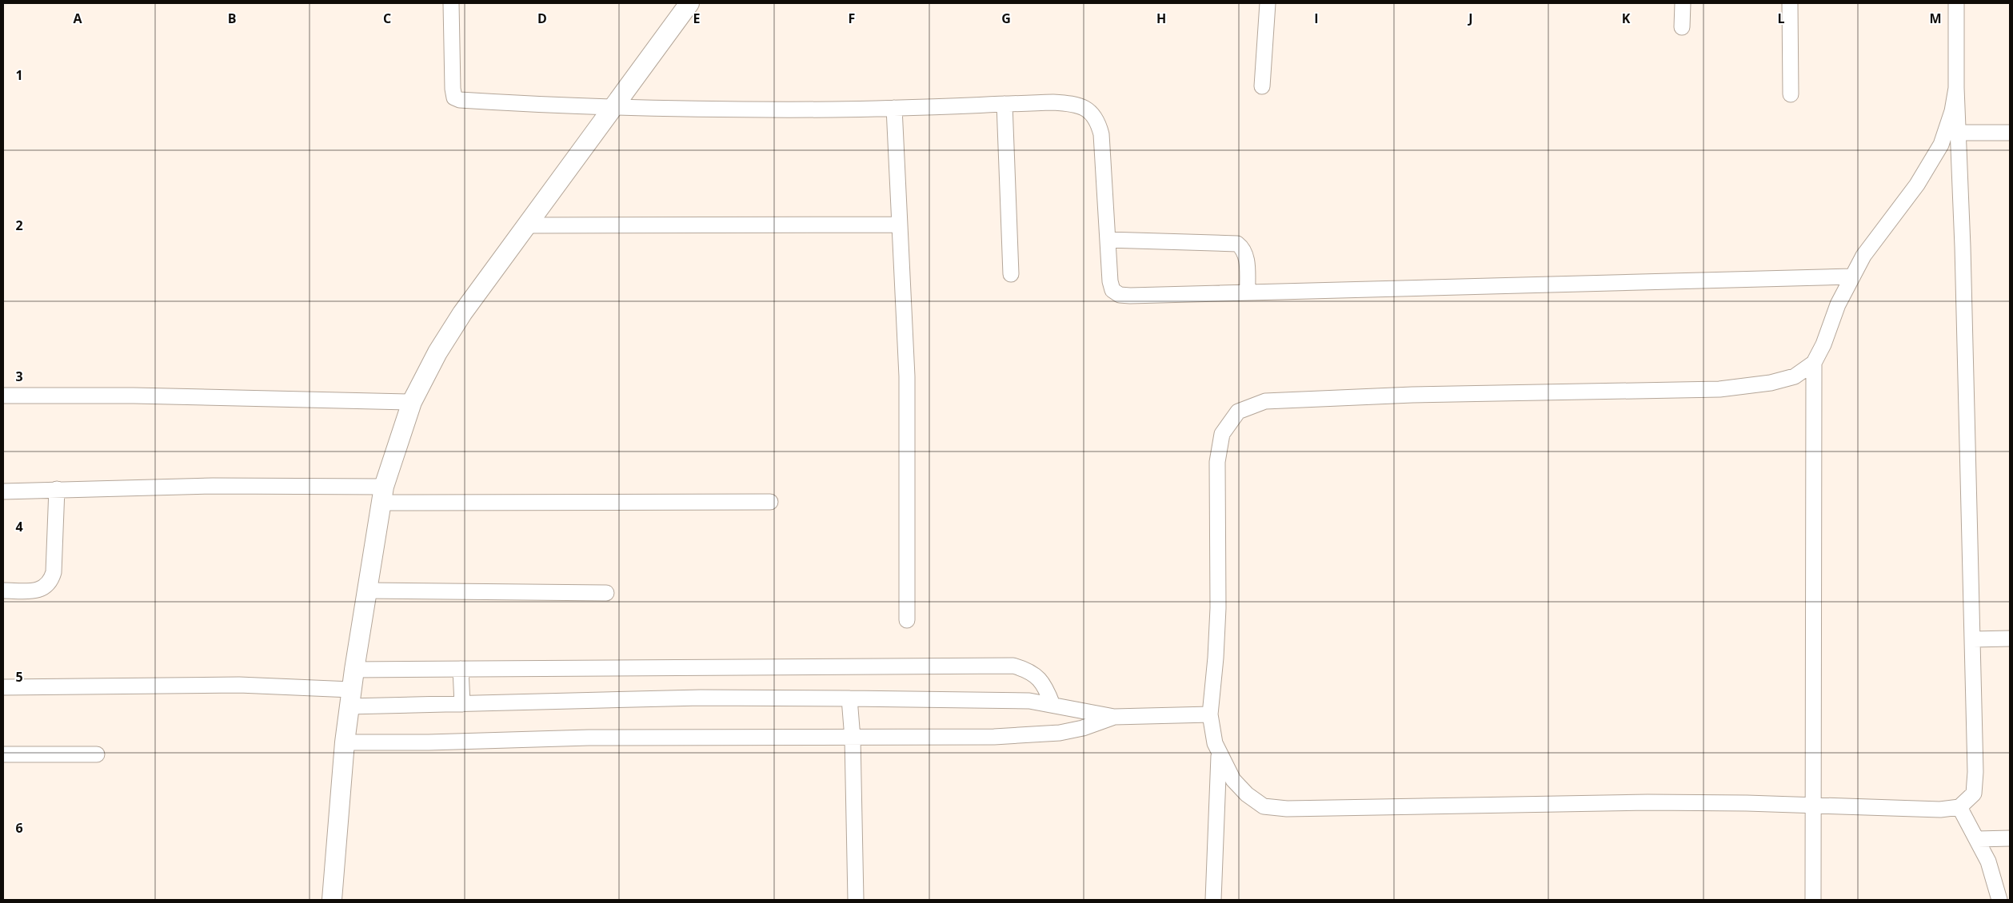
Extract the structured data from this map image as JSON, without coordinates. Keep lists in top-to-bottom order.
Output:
{
  "grid": {
    "columns": [
      "A",
      "B",
      "C",
      "D",
      "E",
      "F",
      "G",
      "H",
      "I",
      "J",
      "K",
      "L",
      "M"
    ],
    "rows": [
      "1",
      "2",
      "3",
      "4",
      "5",
      "6"
    ]
  }
}
